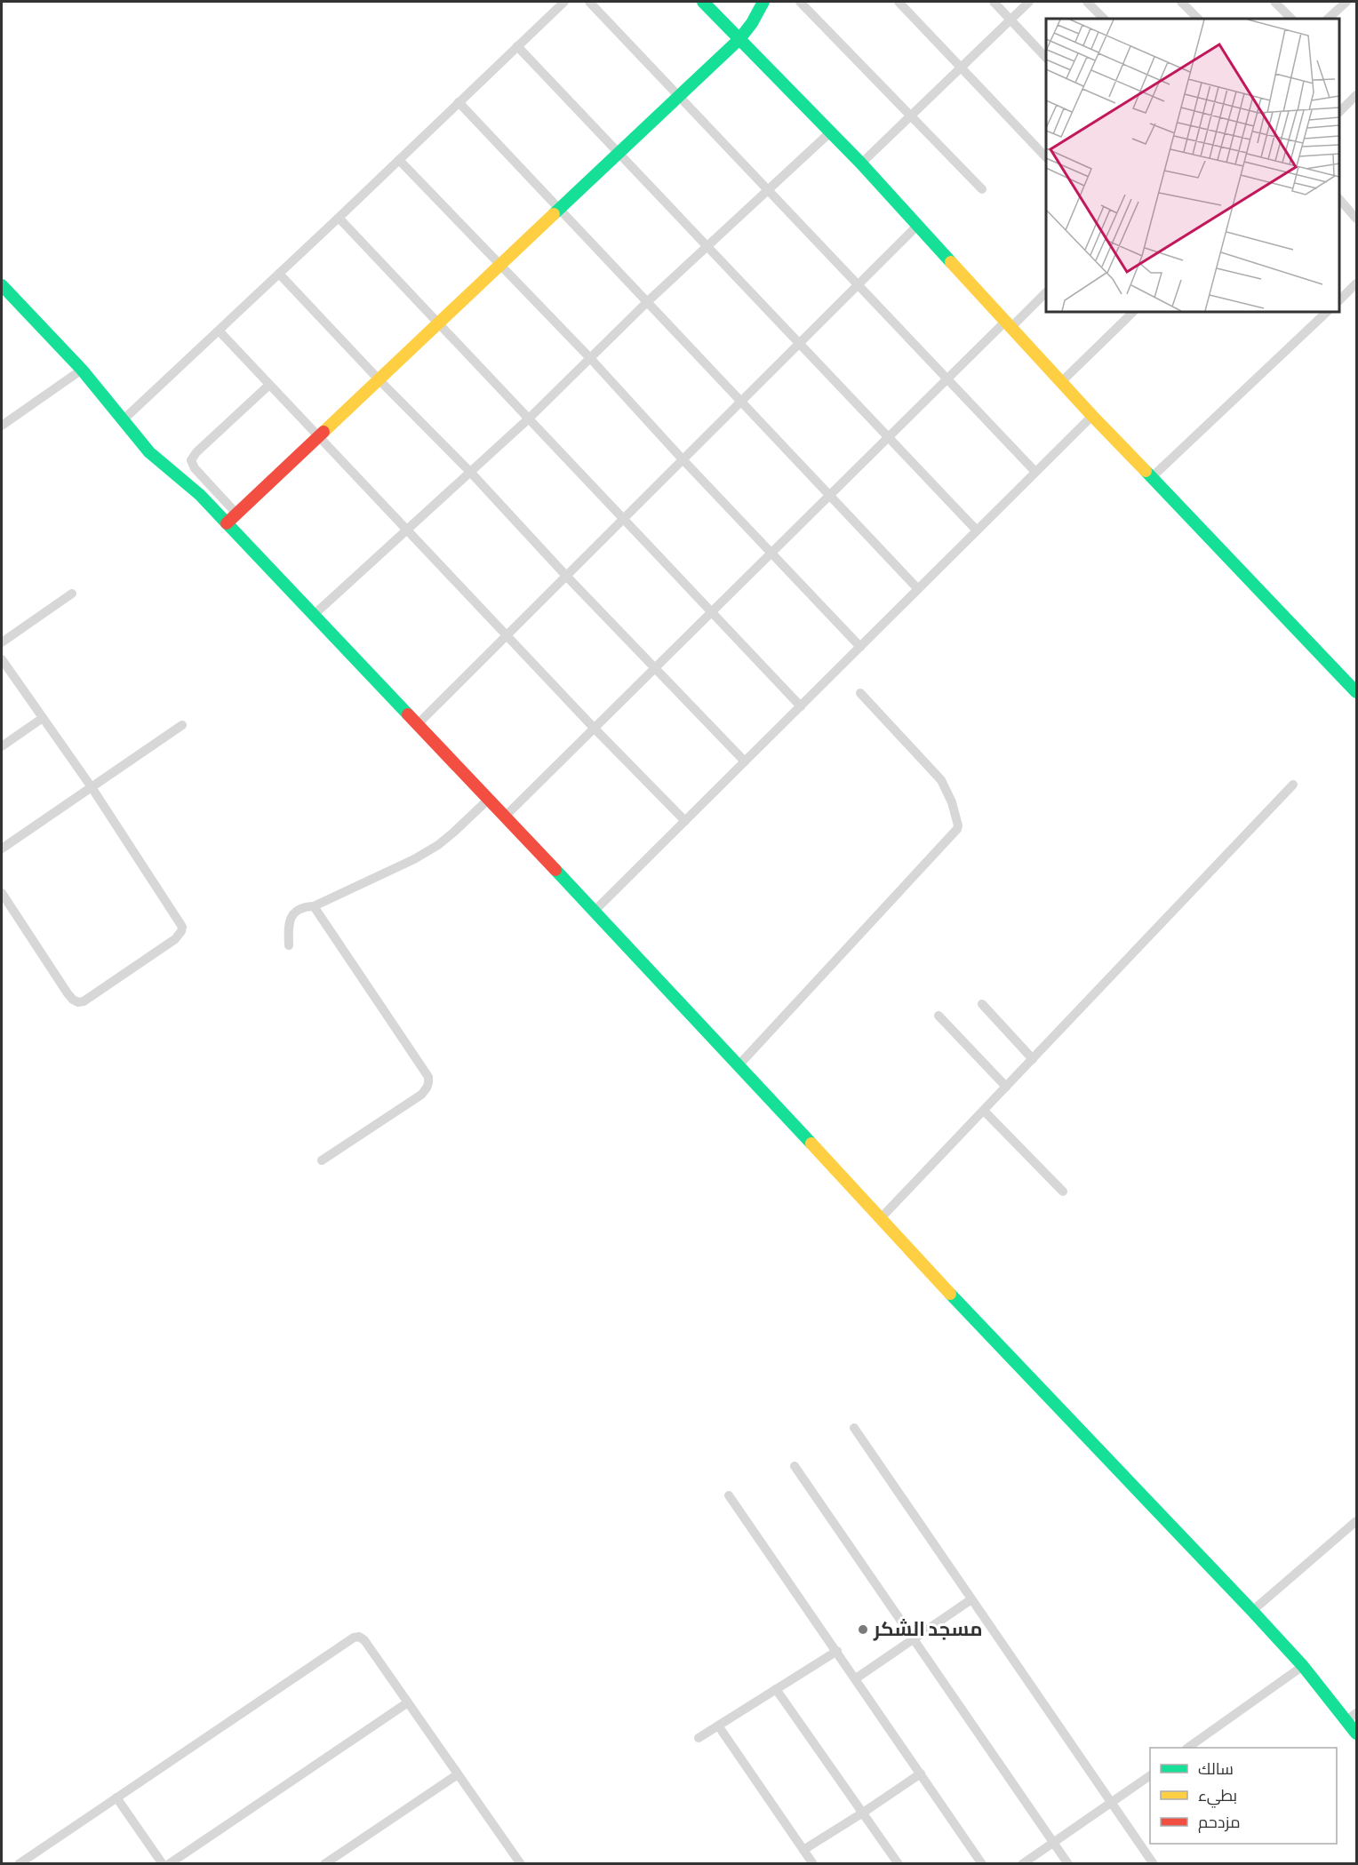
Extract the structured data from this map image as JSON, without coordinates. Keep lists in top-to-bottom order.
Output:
{
  "places": ["مسجد الشكر"],
  "legend": ["سالك", "بطيء", "مزدحم"]
}
